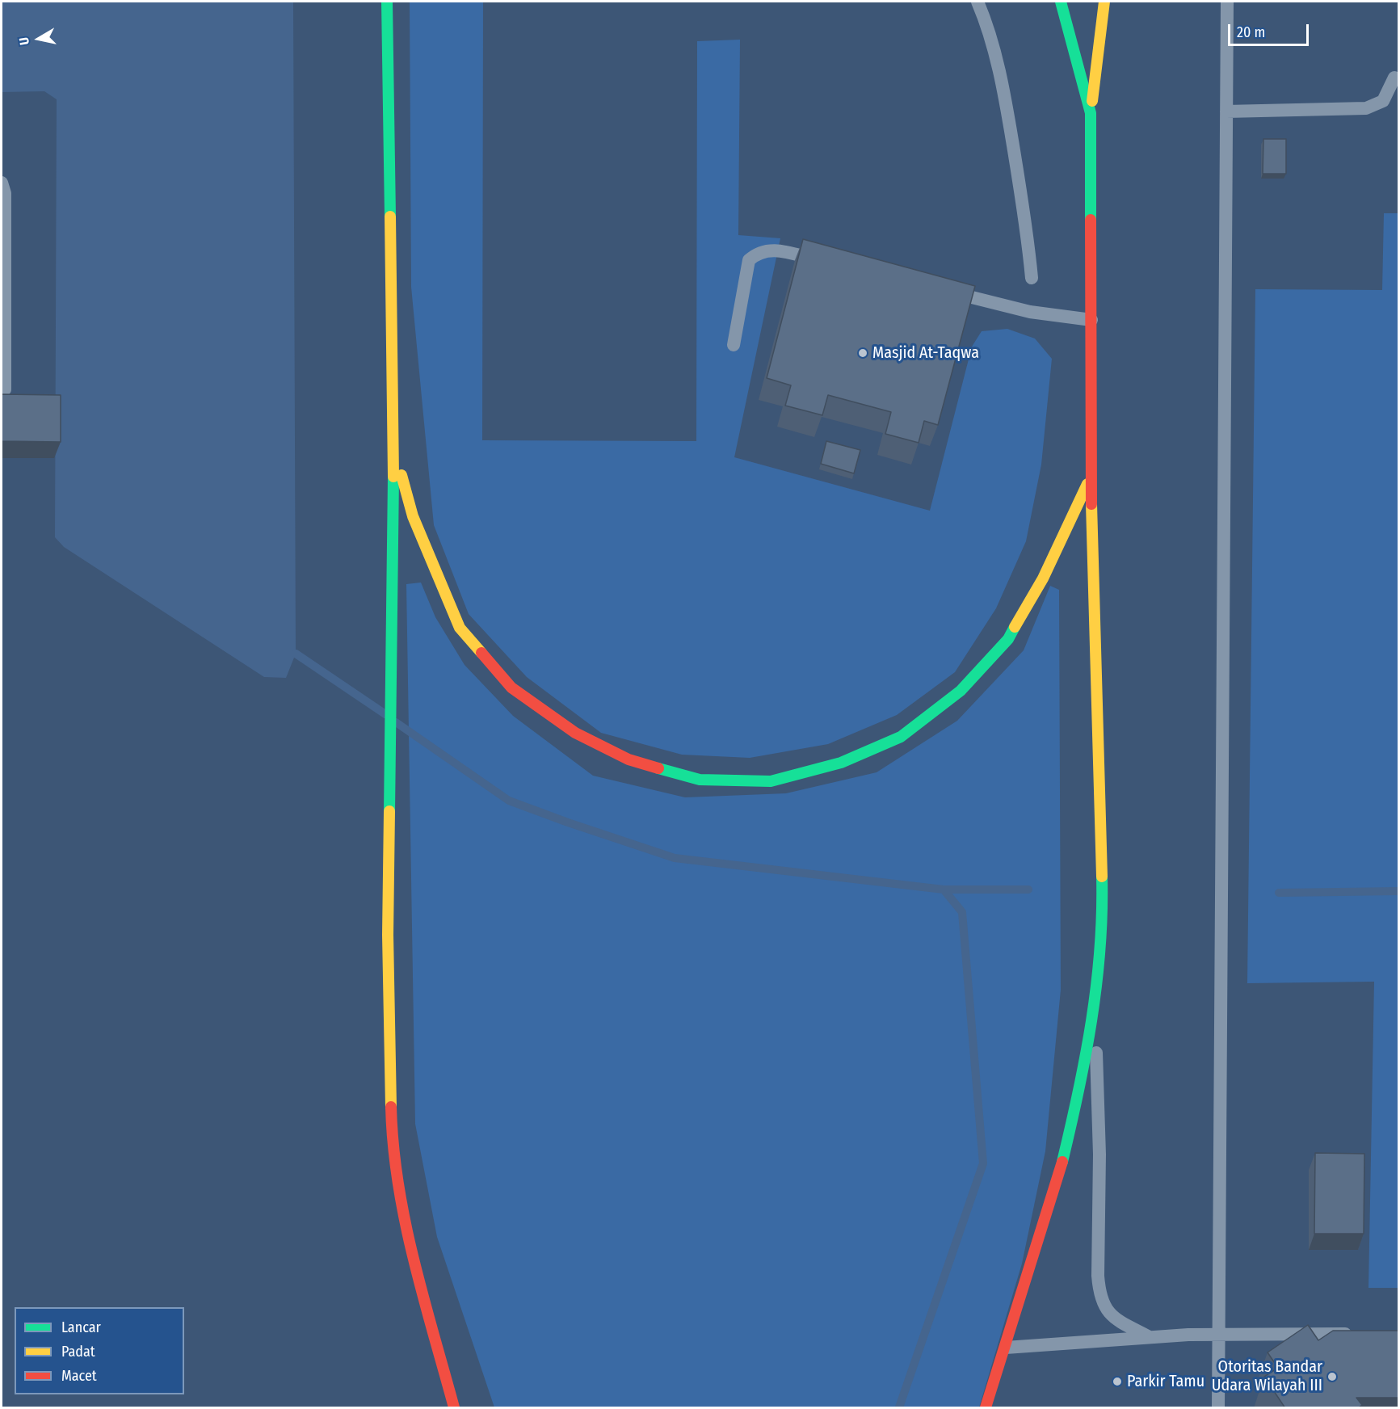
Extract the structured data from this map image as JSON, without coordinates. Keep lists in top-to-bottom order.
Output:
{
  "places": ["Masjid At-Taqwa", "Otoritas Bandar Udara Wilayah III", "Parkir Tamu"],
  "legend": ["Lancar", "Padat", "Macet"],
  "scale_bar": "20 m",
  "north": "left"
}
